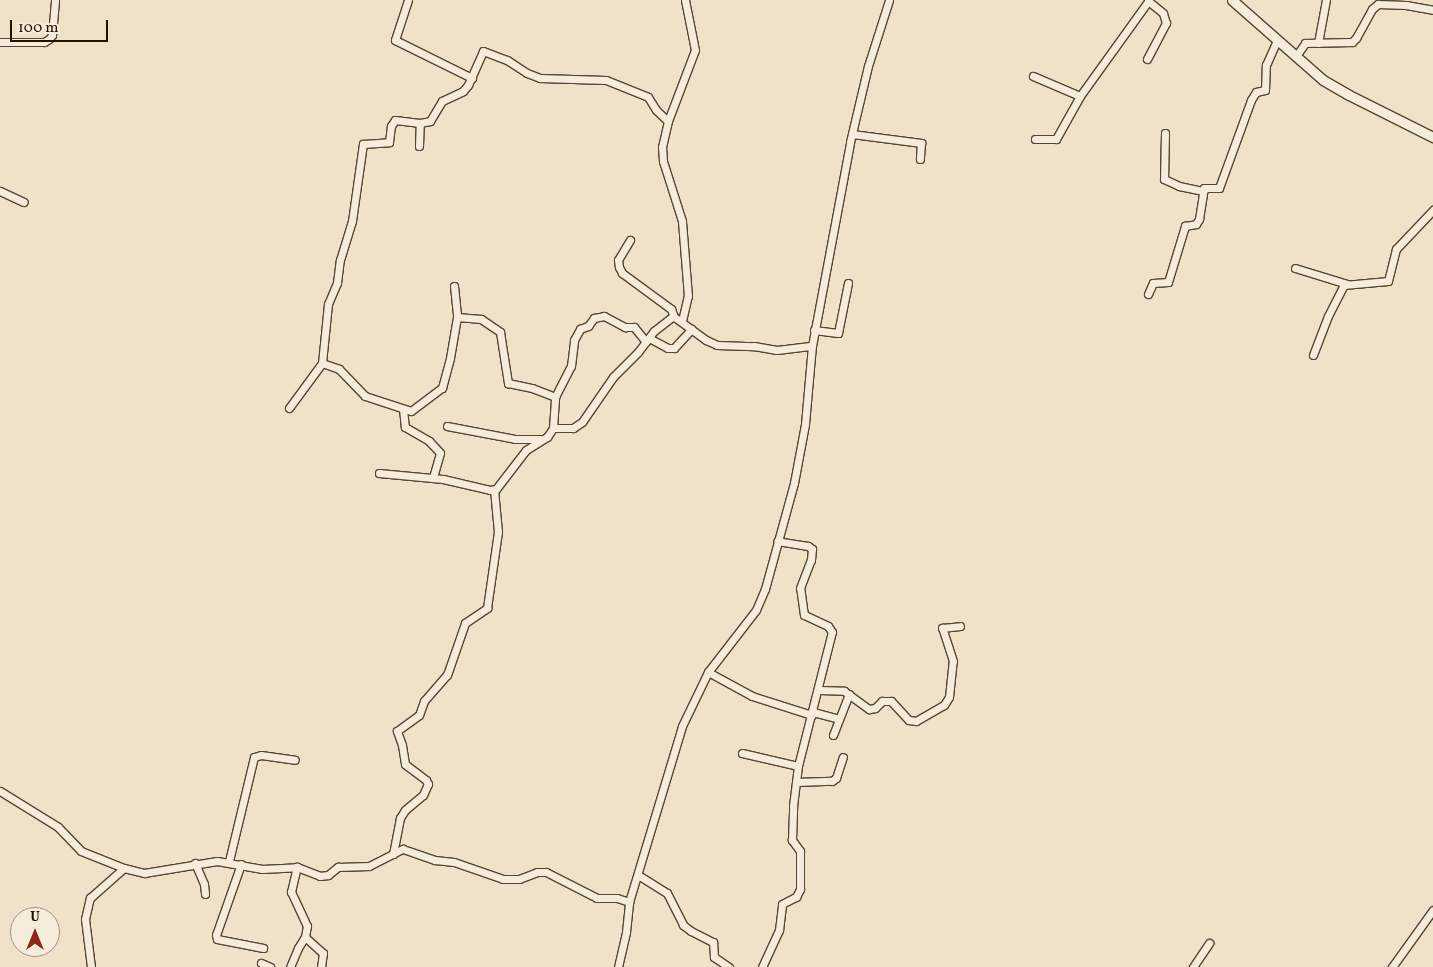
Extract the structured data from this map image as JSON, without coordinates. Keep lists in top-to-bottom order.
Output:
{
  "scale_bar": "100 m",
  "north": "top"
}
